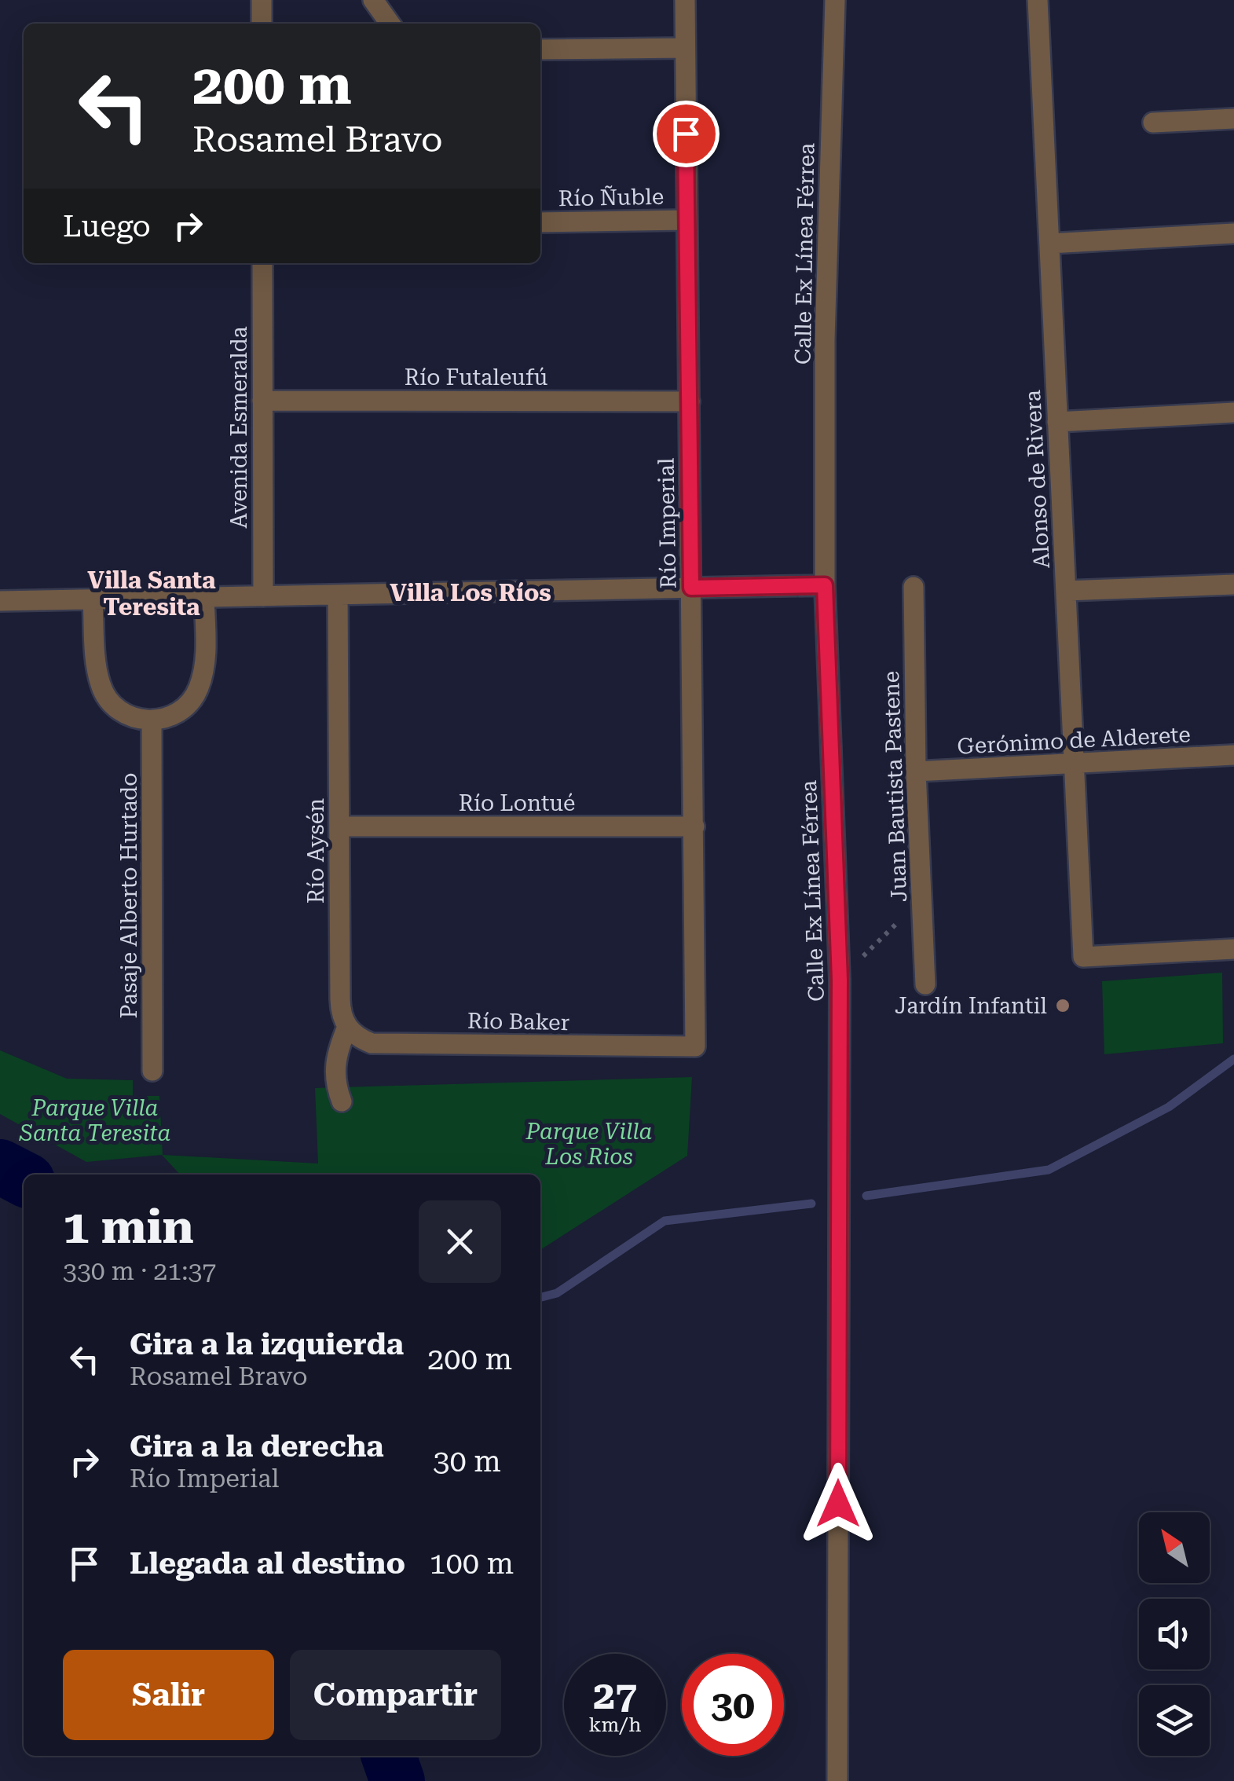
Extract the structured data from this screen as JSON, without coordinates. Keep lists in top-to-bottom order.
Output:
{
  "streets": {
    "street": [
      "Río Ñuble",
      "Calle Ex Línea Férrea",
      "Río Futaleufú",
      "Avenida Esmeralda",
      "Alonso de Rivera",
      "Río Imperial",
      "Gerónimo de Alderete",
      "Juan Bautista Pastene",
      "Río Lontué",
      "Río Aysén",
      "Pasaje Alberto Hurtado",
      "Río Baker"
    ]
  },
  "crossings": [
    ["Río Ñuble", "Río Imperial"],
    ["Río Futaleufú", "Avenida Esmeralda"],
    ["Río Futaleufú", "Río Imperial"],
    ["Alonso de Rivera", "Gerónimo de Alderete"],
    ["Río Imperial", "Río Lontué"],
    ["Río Imperial", "Río Baker"],
    ["Gerónimo de Alderete", "Juan Bautista Pastene"],
    ["Río Lontué", "Río Aysén"],
    ["Río Aysén", "Río Baker"]
  ],
  "districts": ["Villa Santa Teresita", "Villa Los Ríos"],
  "parks": ["Parque Villa Santa Teresita", "Parque Villa Los Rios"],
  "places": ["Jardín Infantil"],
  "north": "top left",
  "page": {
    "turn": ["200 m", "Rosamel Bravo"],
    "then": "Luego",
    "heading": ["1 min", "330 m · 21:37"],
    "list": [
      {
        "name": "Gira a la izquierda",
        "note": "Rosamel Bravo",
        "value": "200 m"
      },
      {
        "name": "Gira a la derecha",
        "note": "Río Imperial",
        "value": "30 m"
      },
      {
        "name": "Llegada al destino",
        "value": "100 m"
      }
    ],
    "buttons": ["Salir", "Compartir"],
    "speed": "27 km/h",
    "limit": "30"
  }
}
